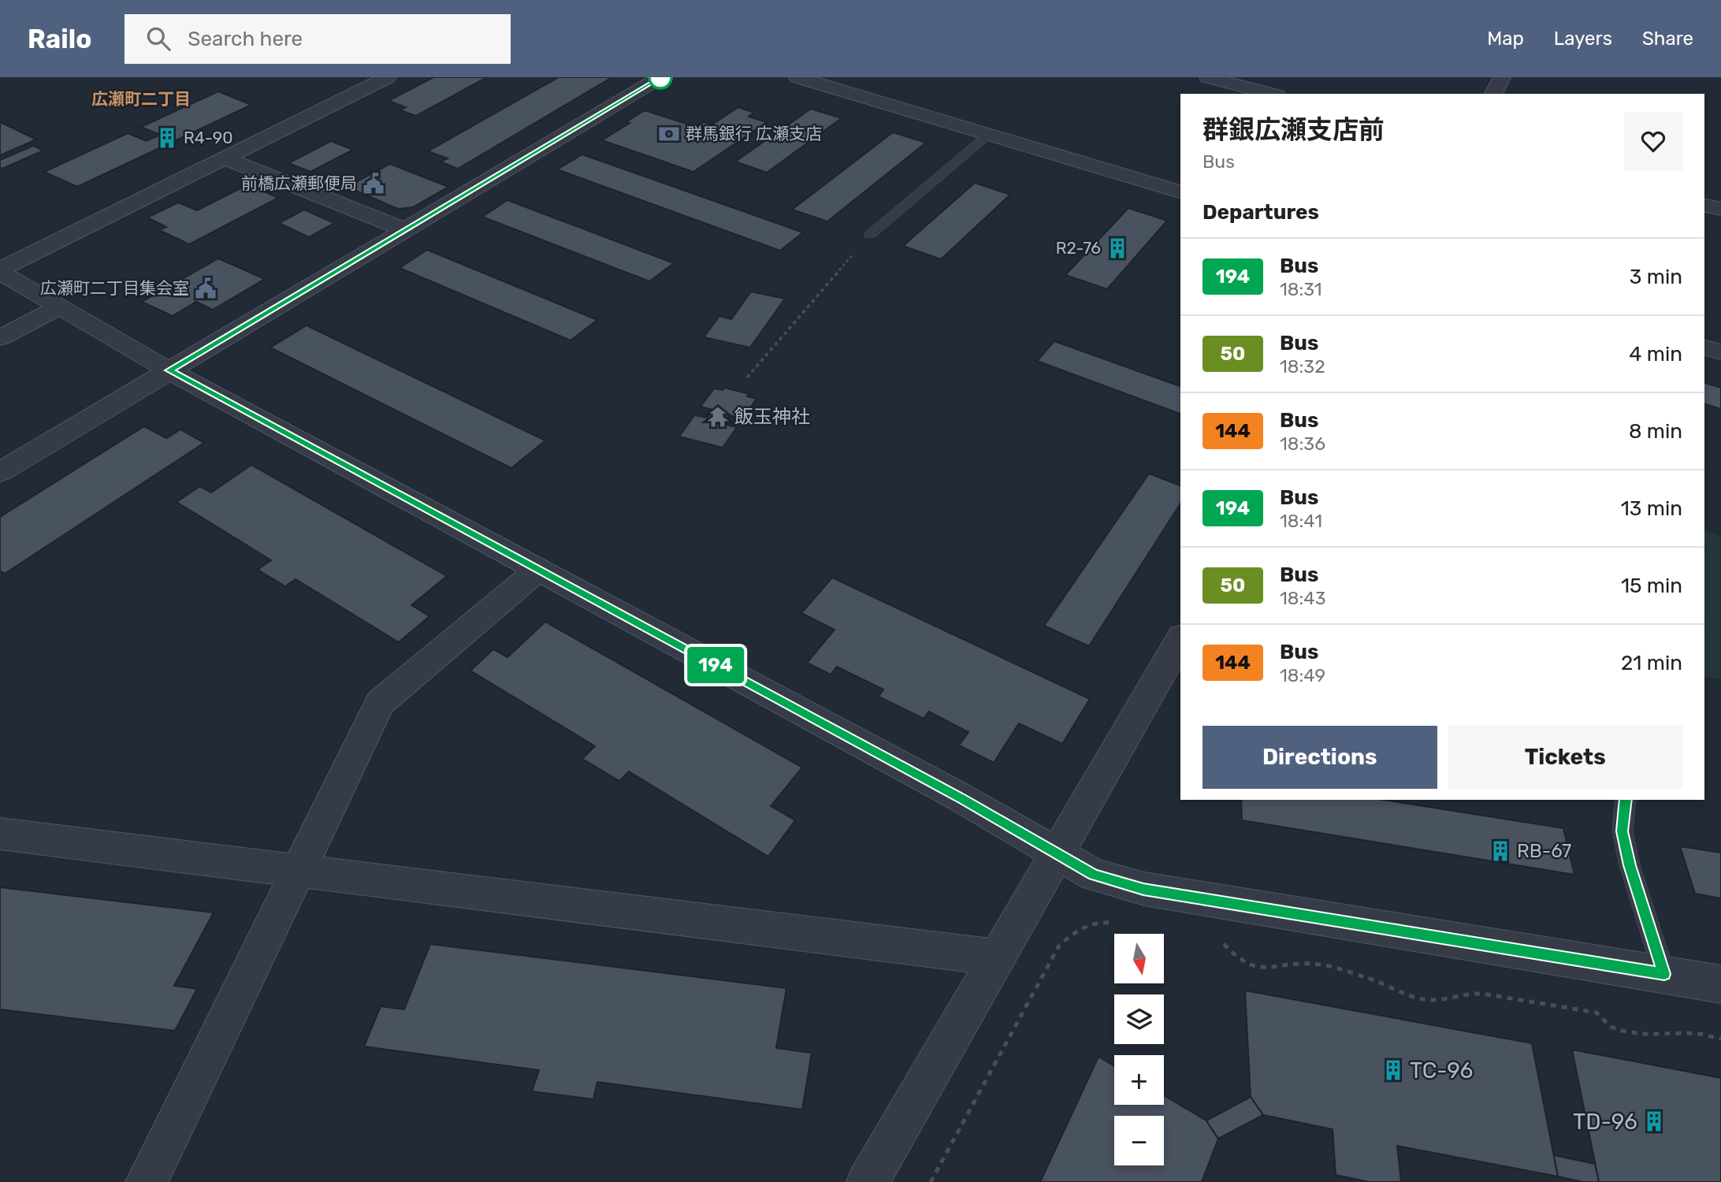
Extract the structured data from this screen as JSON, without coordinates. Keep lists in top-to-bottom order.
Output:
{
  "districts": ["広瀬町二丁目"],
  "places": {
    "bank": ["群馬銀行 広瀬支店"],
    "building": [
      "R4-90",
      "R2-76",
      "RB-67",
      "TC-96",
      "TD-96"
    ],
    "public building": ["前橋広瀬郵便局", "広瀬町二丁目集会室"],
    "temple": ["飯玉神社"]
  },
  "lines": ["bus line 194"],
  "north": "bottom",
  "page": {
    "header": "Railo",
    "search": "Search here",
    "nav": ["Map", "Layers", "Share"],
    "on_map": "194",
    "heading": [
      ["群銀広瀬支店前", "Bus"],
      "Departures"
    ],
    "list": [
      {
        "mark": "194",
        "name": "Bus",
        "note": "18:31",
        "value": "3 min"
      },
      {
        "mark": "50",
        "name": "Bus",
        "note": "18:32",
        "value": "4 min"
      },
      {
        "mark": "144",
        "name": "Bus",
        "note": "18:36",
        "value": "8 min"
      },
      {
        "mark": "194",
        "name": "Bus",
        "note": "18:41",
        "value": "13 min"
      },
      {
        "mark": "50",
        "name": "Bus",
        "note": "18:43",
        "value": "15 min"
      },
      {
        "mark": "144",
        "name": "Bus",
        "note": "18:49",
        "value": "21 min"
      }
    ],
    "buttons": ["Directions", "Tickets"],
    "map_buttons": ["+", "−"]
  }
}
